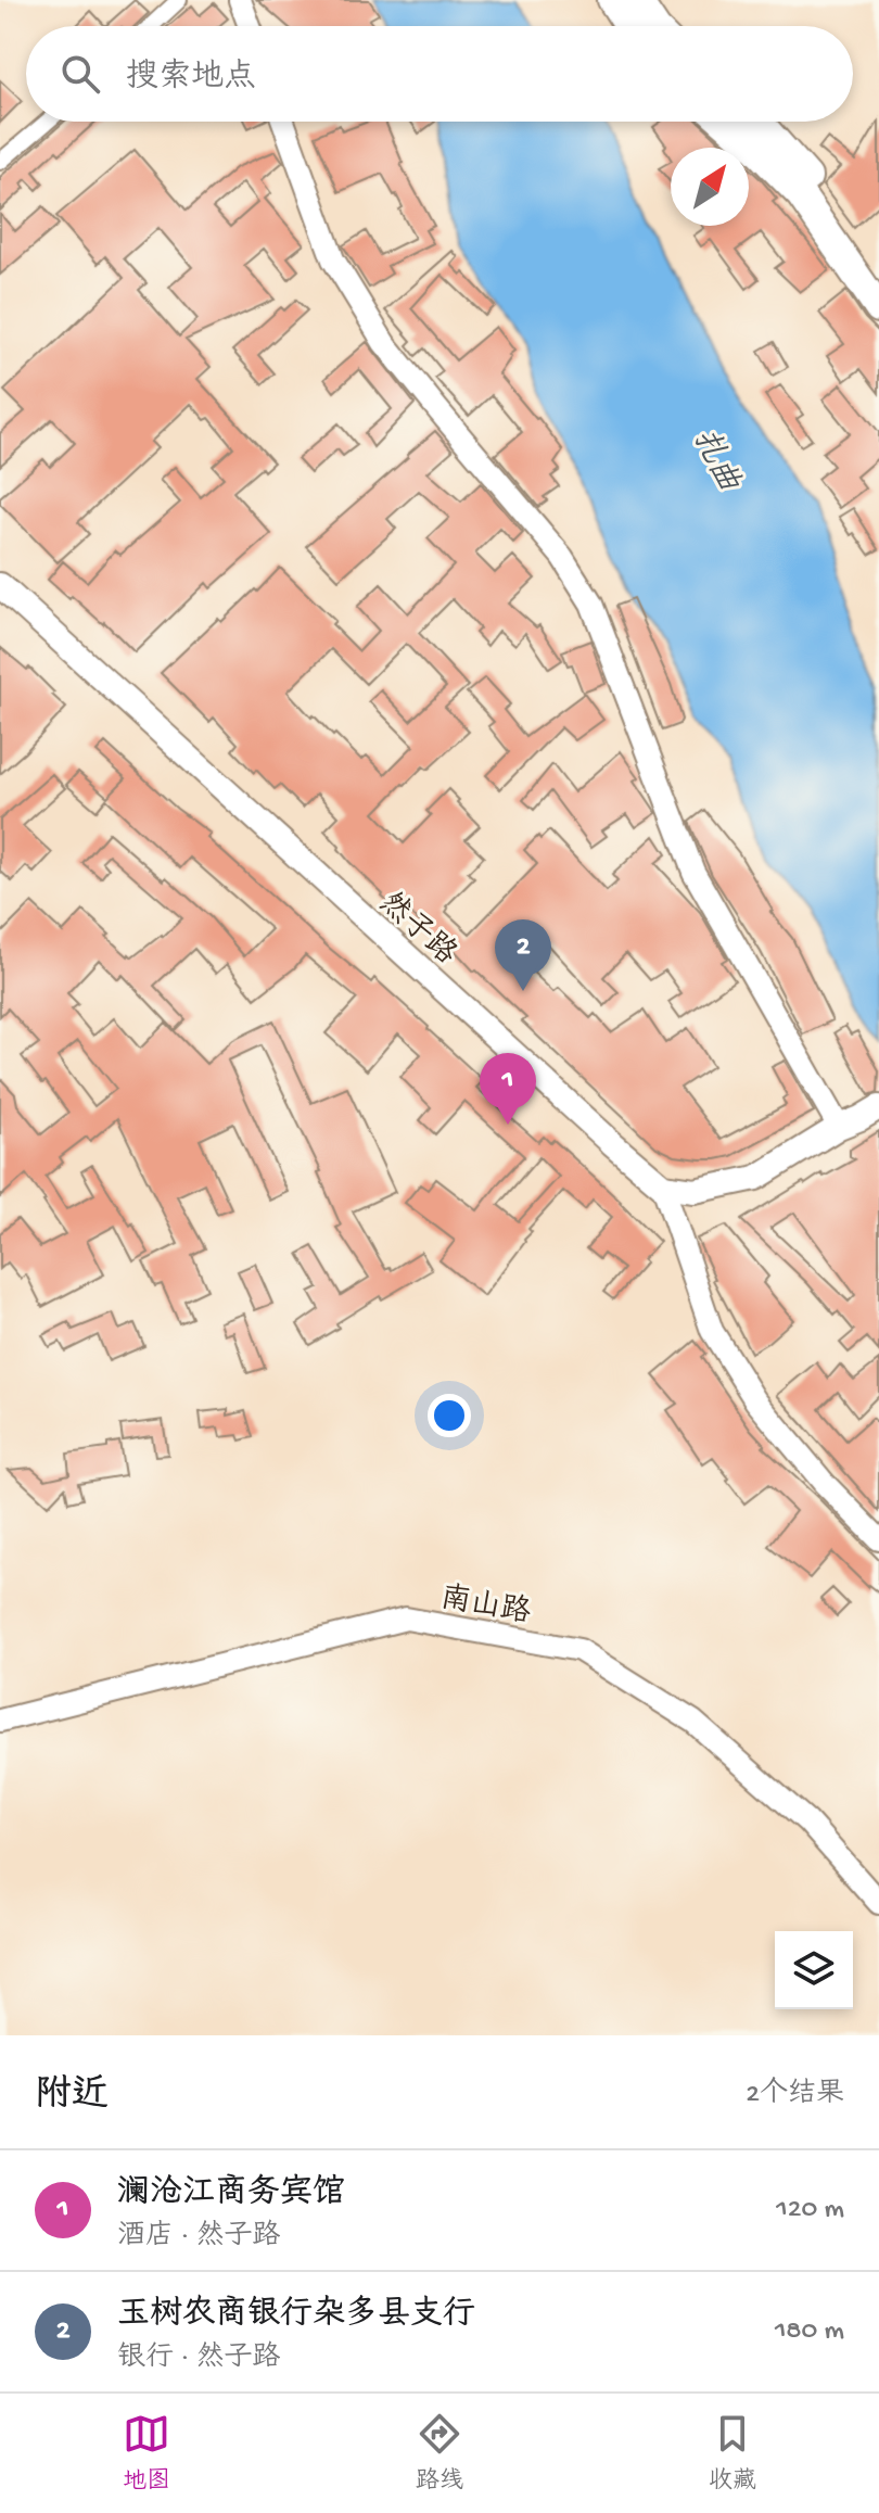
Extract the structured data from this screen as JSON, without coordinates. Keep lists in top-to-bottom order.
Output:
{
  "streets": {
    "main road": ["然子路"],
    "street": ["南山路"]
  },
  "water": ["扎曲"],
  "north": "top right",
  "page": {
    "search": "搜索地点",
    "pins": ["2", "1"],
    "heading": ["附近", "2个结果"],
    "list": [
      {
        "mark": "1",
        "name": "澜沧江商务宾馆",
        "note": "酒店 · 然子路",
        "value": "120 m"
      },
      {
        "mark": "2",
        "name": "玉树农商银行杂多县支行",
        "note": "银行 · 然子路",
        "value": "180 m"
      }
    ],
    "nav": ["地图", "路线", "收藏"]
  }
}
